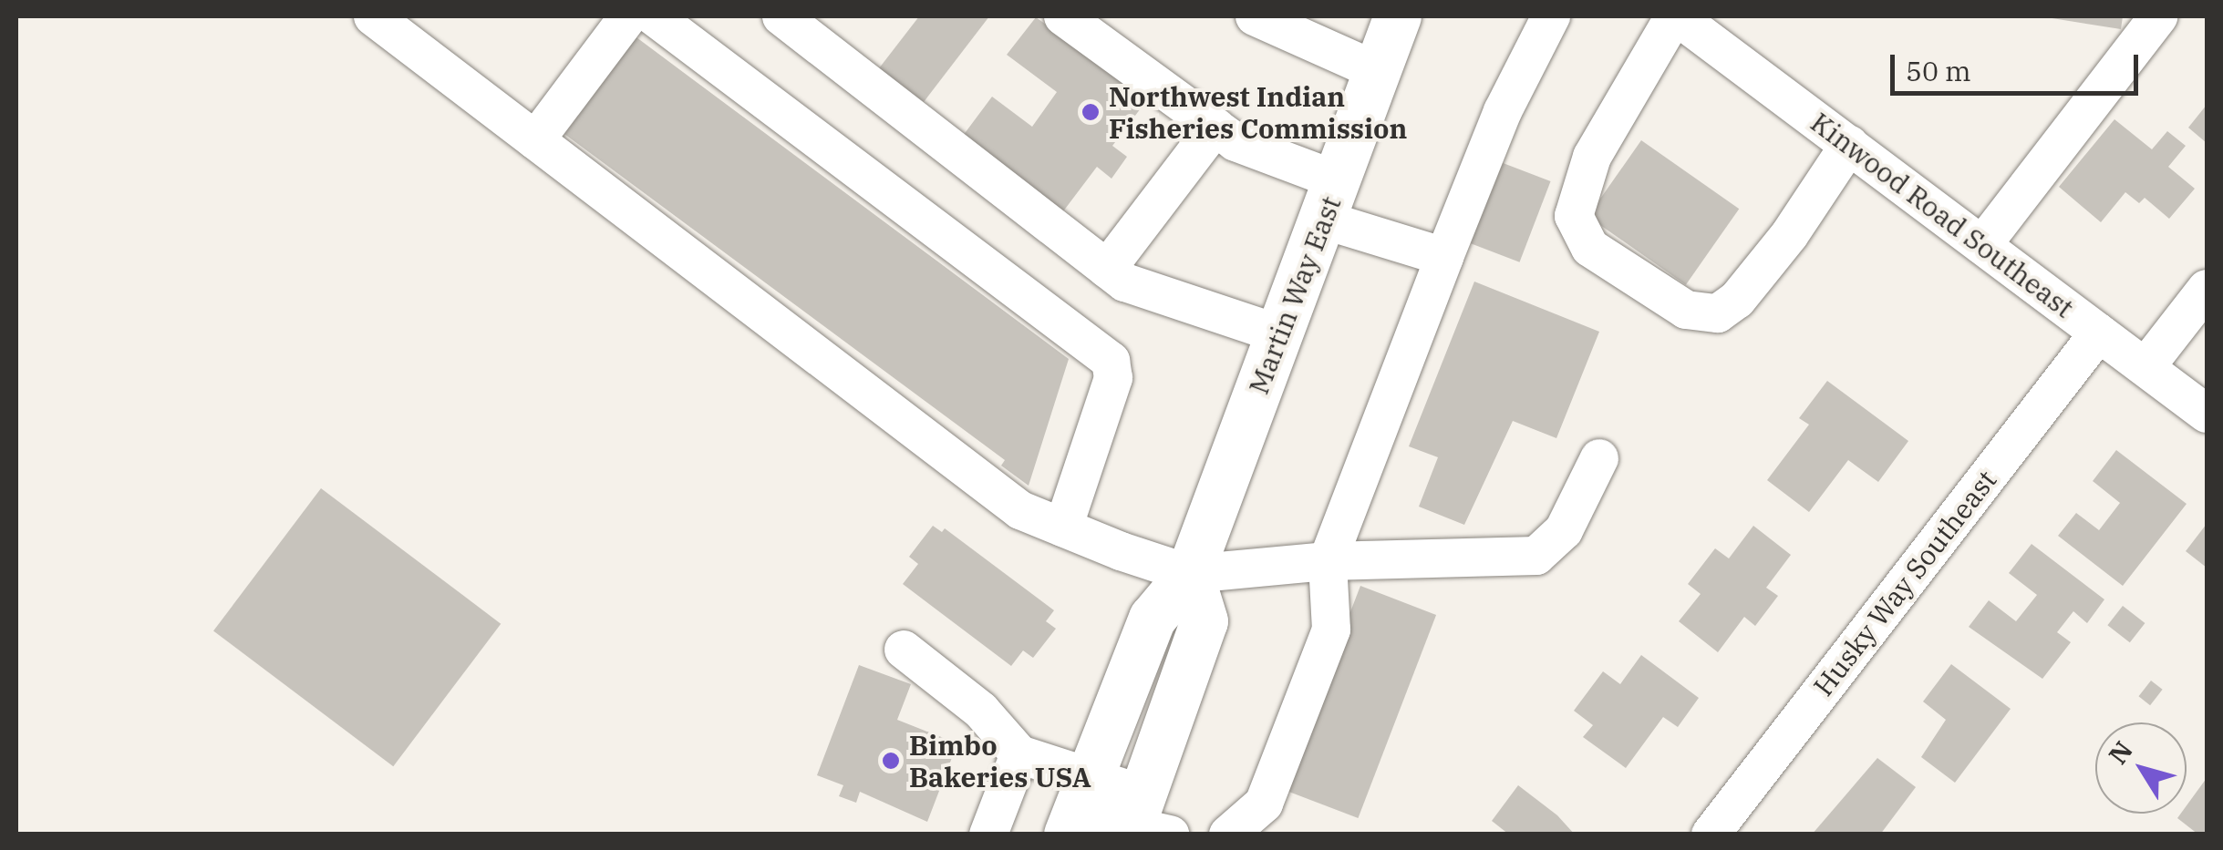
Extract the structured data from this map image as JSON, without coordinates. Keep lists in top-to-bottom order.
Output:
{
  "streets": {
    "main road": ["Martin Way East"],
    "street": ["Kinwood Road Southeast", "Husky Way Southeast"]
  },
  "crossings": [
    ["Kinwood Road Southeast", "Husky Way Southeast"]
  ],
  "places": ["Northwest Indian Fisheries Commission", "Bimbo Bakeries USA"],
  "scale_bar": "50 m",
  "north": "top left"
}
